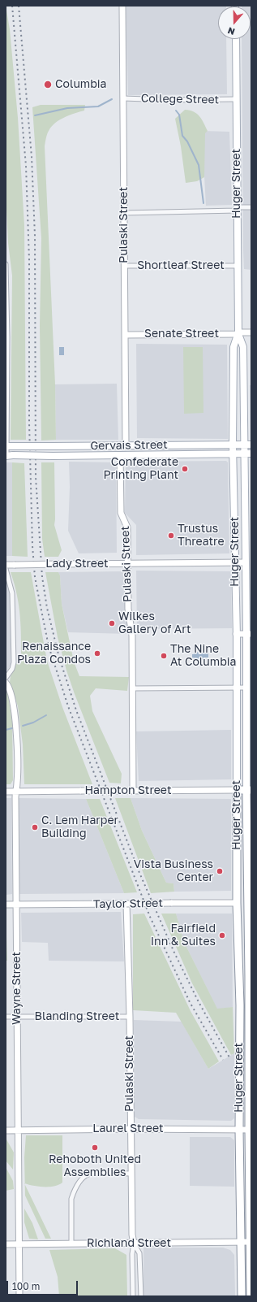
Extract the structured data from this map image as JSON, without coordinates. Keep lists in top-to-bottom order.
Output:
{
  "streets": {
    "highway": ["Huger Street", "Hampton Street", "Taylor Street"],
    "main road": ["Gervais Street"],
    "street": [
      "College Street",
      "Pulaski Street",
      "Shortleaf Street",
      "Senate Street",
      "Lady Street",
      "Wayne Street",
      "Blanding Street",
      "Laurel Street",
      "Richland Street"
    ]
  },
  "crossings": [
    ["College Street", "Huger Street"],
    ["College Street", "Pulaski Street"],
    ["Huger Street", "Shortleaf Street"],
    ["Huger Street", "Senate Street"],
    ["Huger Street", "Gervais Street"],
    ["Huger Street", "Lady Street"],
    ["Huger Street", "Hampton Street"],
    ["Huger Street", "Taylor Street"],
    ["Huger Street", "Laurel Street"],
    ["Huger Street", "Richland Street"],
    ["Pulaski Street", "Shortleaf Street"],
    ["Pulaski Street", "Senate Street"],
    ["Pulaski Street", "Gervais Street"],
    ["Pulaski Street", "Lady Street"],
    ["Pulaski Street", "Hampton Street"],
    ["Pulaski Street", "Taylor Street"],
    ["Pulaski Street", "Blanding Street"],
    ["Pulaski Street", "Laurel Street"],
    ["Pulaski Street", "Richland Street"],
    ["Hampton Street", "Wayne Street"],
    ["Taylor Street", "Wayne Street"],
    ["Wayne Street", "Blanding Street"],
    ["Wayne Street", "Laurel Street"],
    ["Wayne Street", "Richland Street"]
  ],
  "places": [
    "Columbia",
    "Confederate Printing Plant",
    "Trustus Threatre",
    "Wilkes Gallery of Art",
    "Renaissance Plaza Condos",
    "The Nine At Columbia",
    "C. Lem Harper Building",
    "Vista Business Center",
    "Fairfield Inn & Suites",
    "Rehoboth United Assemblies"
  ],
  "scale_bar": "100 m",
  "north": "bottom"
}
